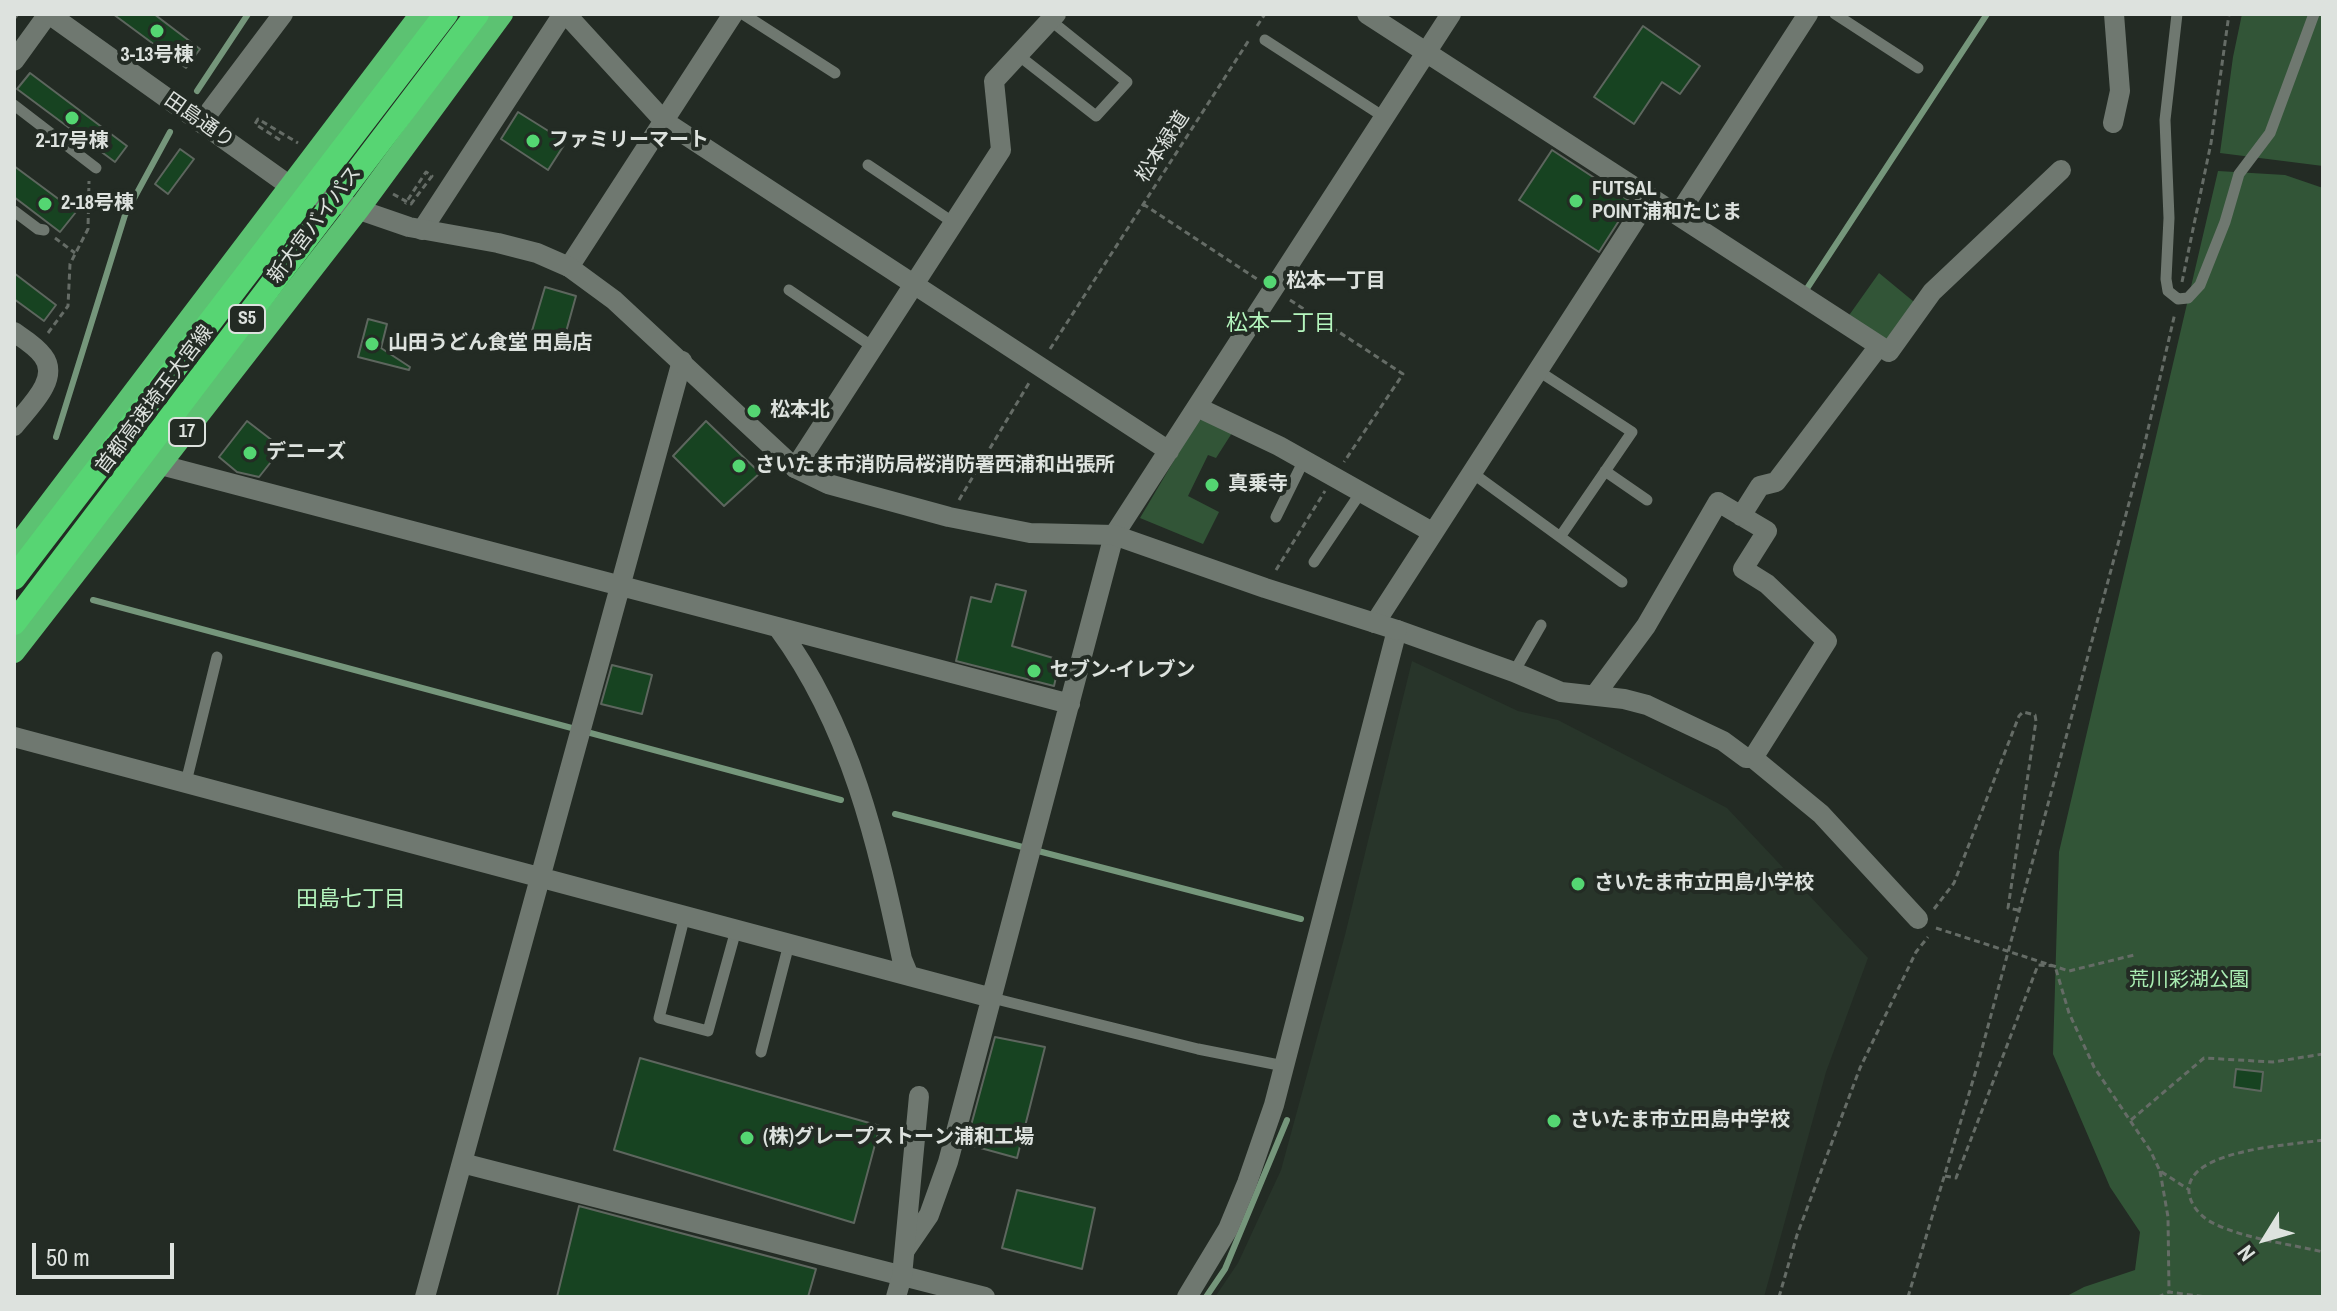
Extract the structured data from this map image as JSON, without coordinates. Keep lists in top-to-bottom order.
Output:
{
  "streets": {
    "highway": [
      "新大宮バイパス",
      "S5",
      "首都高速埼玉大宮線",
      "17"
    ],
    "street": ["田島通り"],
    "path": ["松本緑道"]
  },
  "crossings": [
    ["田島通り", "新大宮バイパス"]
  ],
  "districts": ["松本一丁目", "田島七丁目"],
  "parks": ["荒川彩湖公園"],
  "places": [
    "3-13号棟",
    "2-17号棟",
    "ファミリーマート",
    "FUTSAL POINT浦和たじま",
    "2-18号棟",
    "松本一丁目",
    "山田うどん食堂 田島店",
    "松本北",
    "デニーズ",
    "さいたま市消防局桜消防署西浦和出張所",
    "真乗寺",
    "セブン-イレブン",
    "さいたま市立田島小学校",
    "さいたま市立田島中学校",
    "(株)グレープストーン浦和工場"
  ],
  "scale_bar": "50 m",
  "north": "bottom left"
}
